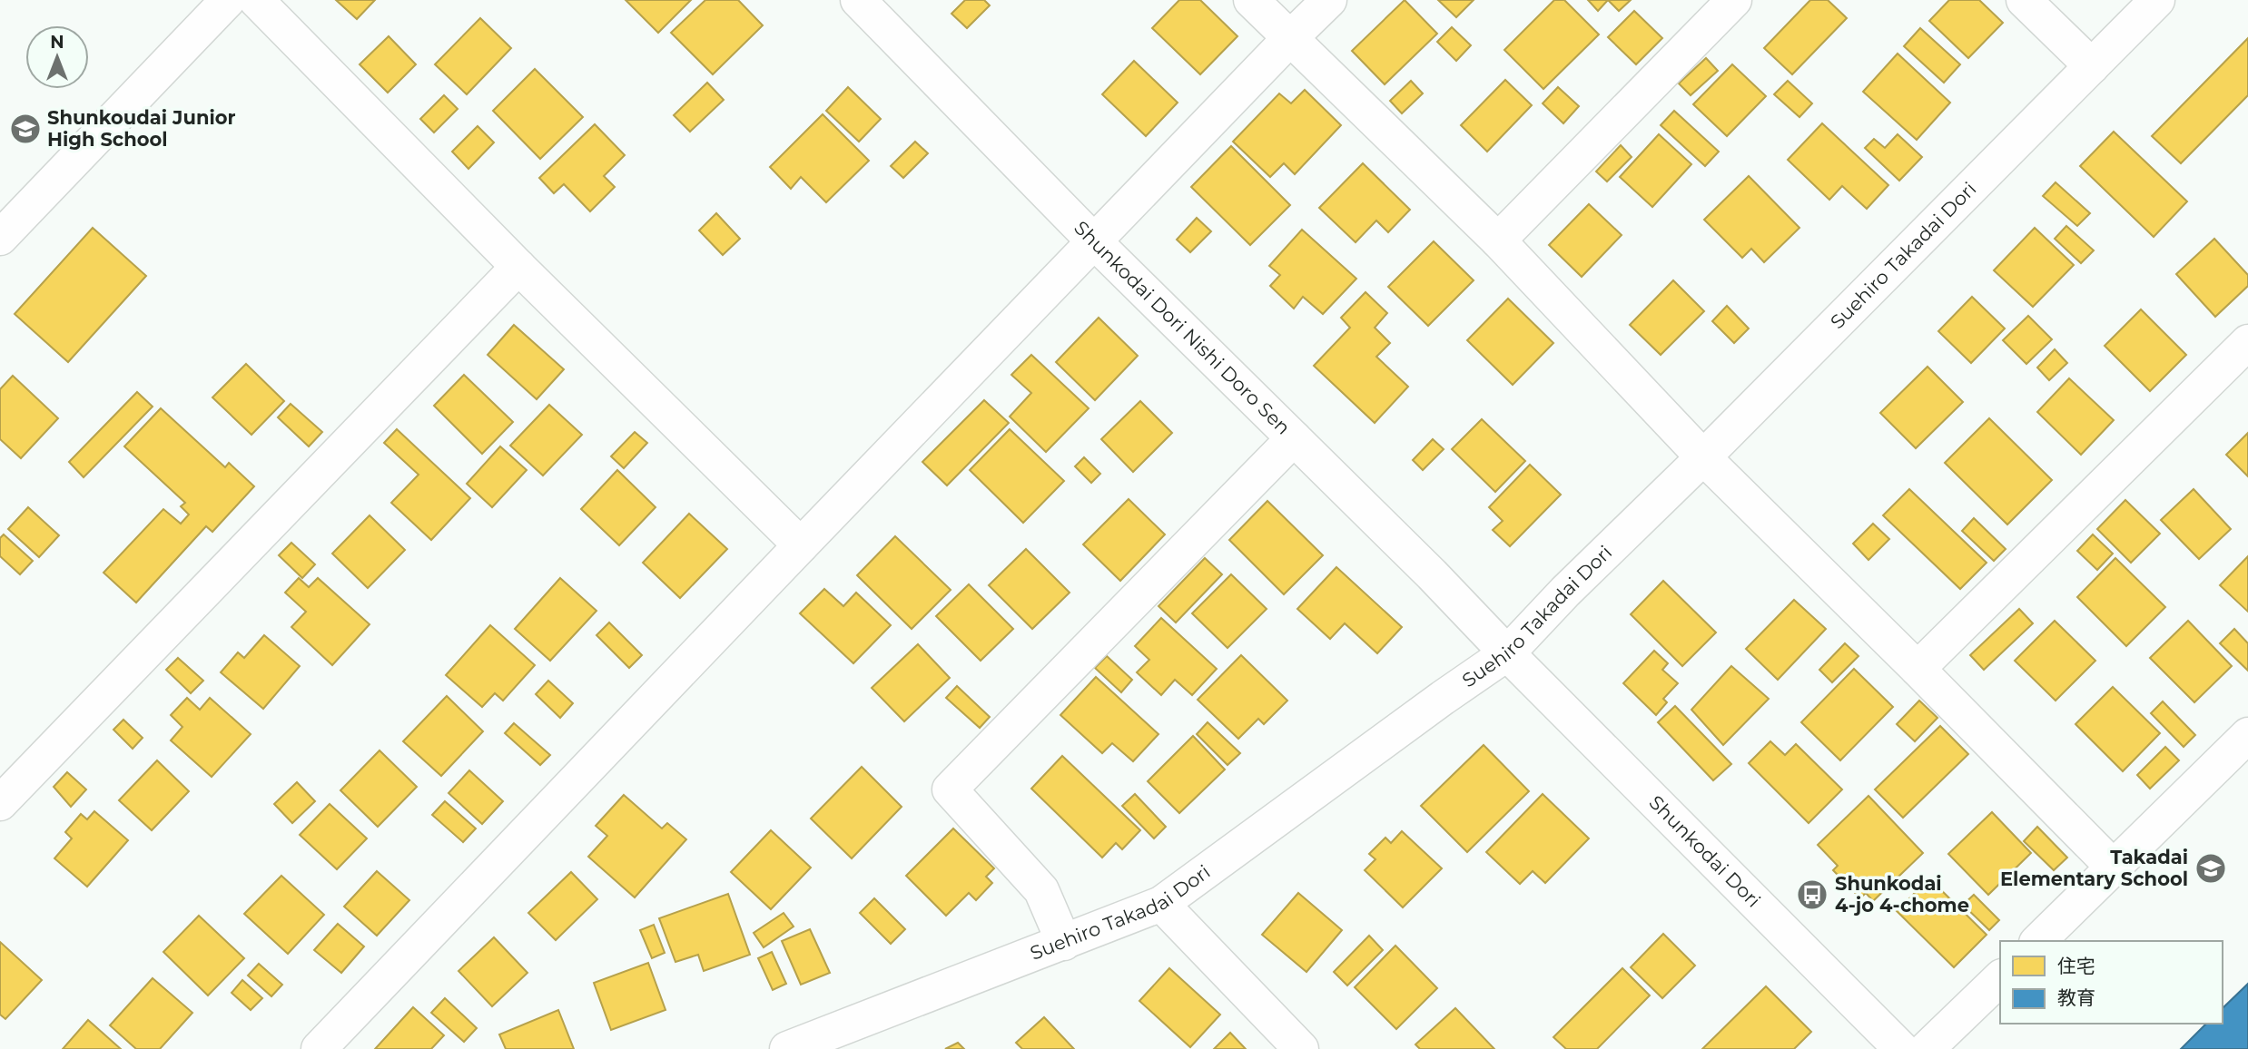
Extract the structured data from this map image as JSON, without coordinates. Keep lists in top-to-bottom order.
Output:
{
  "streets": {
    "street": ["Suehiro Takadai Dori", "Shunkodai Dori Nishi Doro Sen", "Shunkodai Dori"]
  },
  "crossings": [
    ["Suehiro Takadai Dori", "Shunkodai Dori Nishi Doro Sen"],
    ["Suehiro Takadai Dori", "Shunkodai Dori"],
    ["Shunkodai Dori Nishi Doro Sen", "Shunkodai Dori"]
  ],
  "places": {
    "school or university": ["Shunkoudai Junior High School", "Takadai Elementary School"],
    "bus stop": ["Shunkodai 4-jo 4-chome"]
  },
  "legend": ["住宅", "教育"],
  "north": "top"
}
